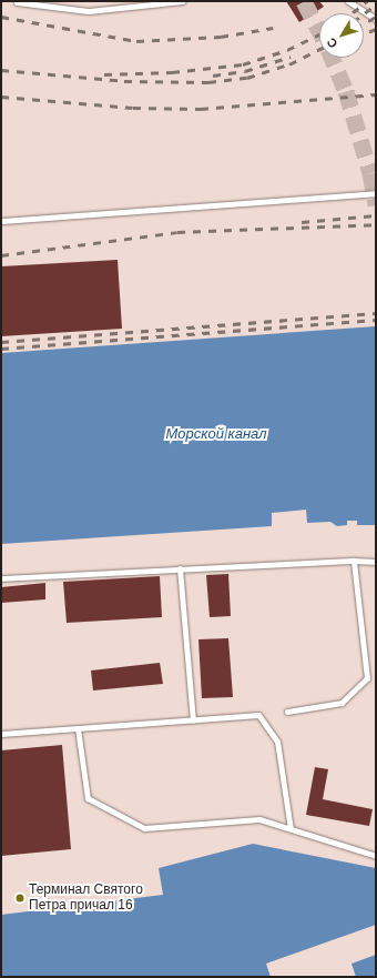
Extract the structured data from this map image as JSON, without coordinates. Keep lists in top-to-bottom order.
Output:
{
  "water": ["Морской канал"],
  "places": ["Терминал Святого Петра причал 16"],
  "north": "bottom left"
}
